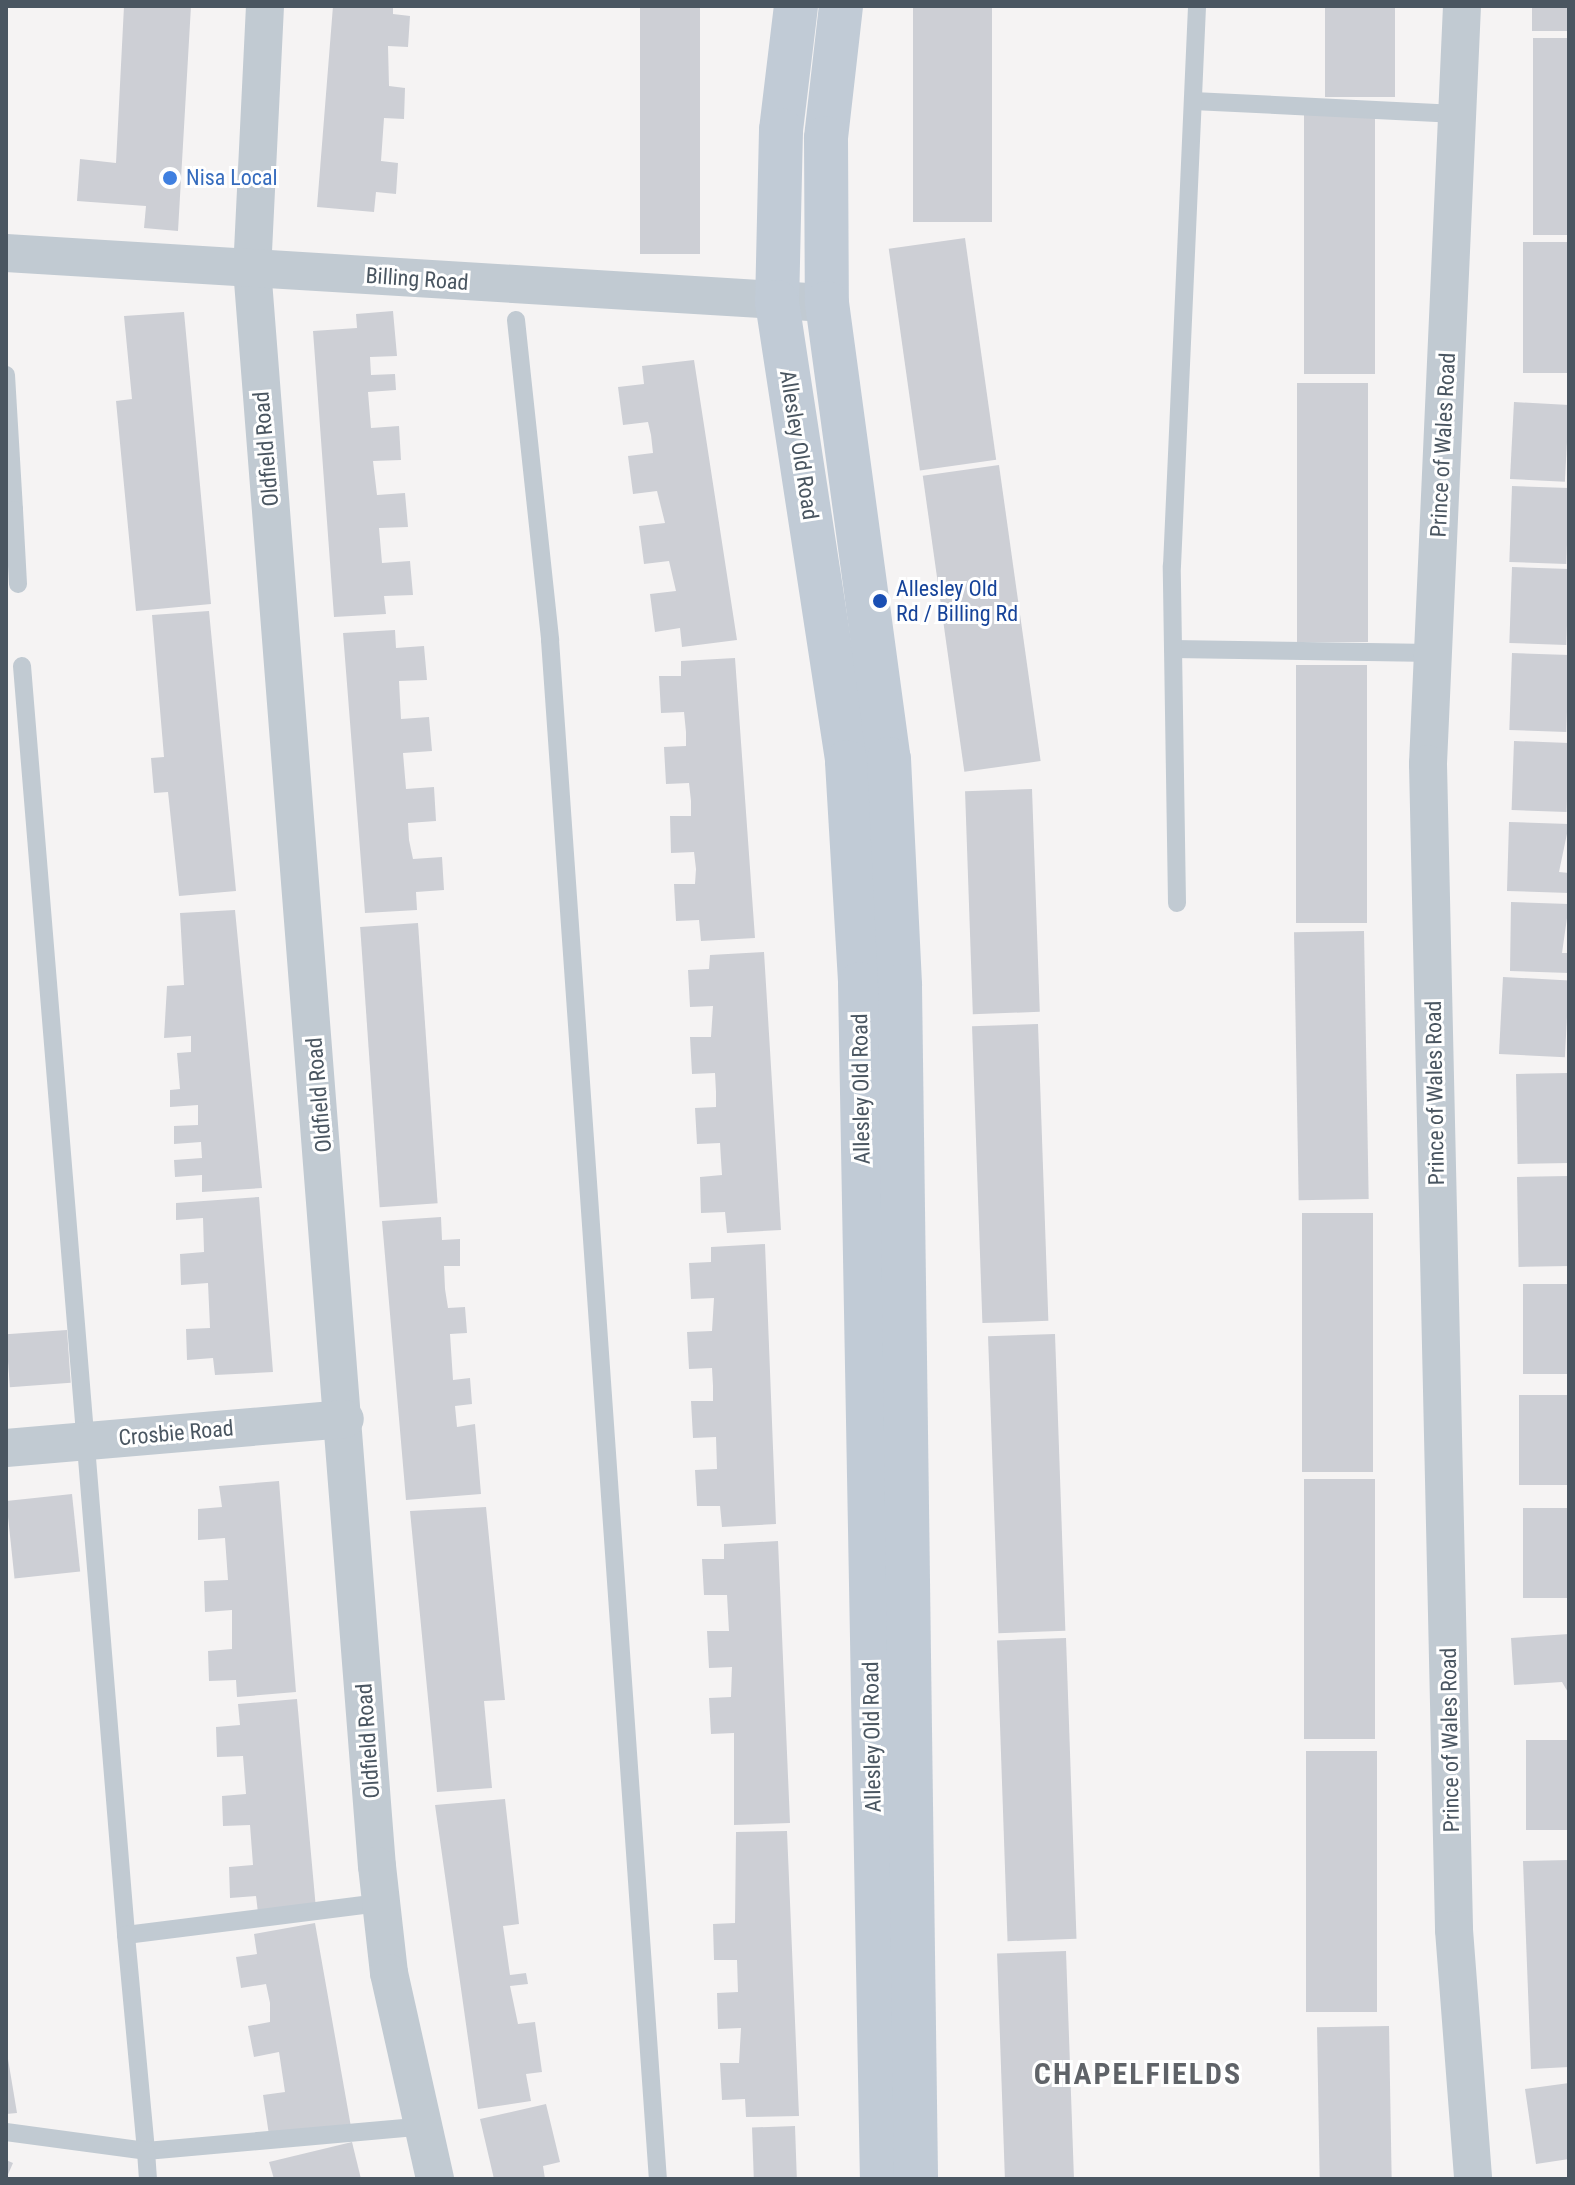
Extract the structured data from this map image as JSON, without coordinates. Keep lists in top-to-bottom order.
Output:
{
  "streets": {
    "main road": ["Allesley Old Road"],
    "street": [
      "Billing Road",
      "Prince of Wales Road",
      "Oldfield Road",
      "Crosbie Road"
    ]
  },
  "crossings": [
    ["Billing Road", "Allesley Old Road"],
    ["Billing Road", "Oldfield Road"],
    ["Oldfield Road", "Crosbie Road"]
  ],
  "districts": ["CHAPELFIELDS"],
  "places": ["Nisa Local", "Allesley Old Rd / Billing Rd"]
}
